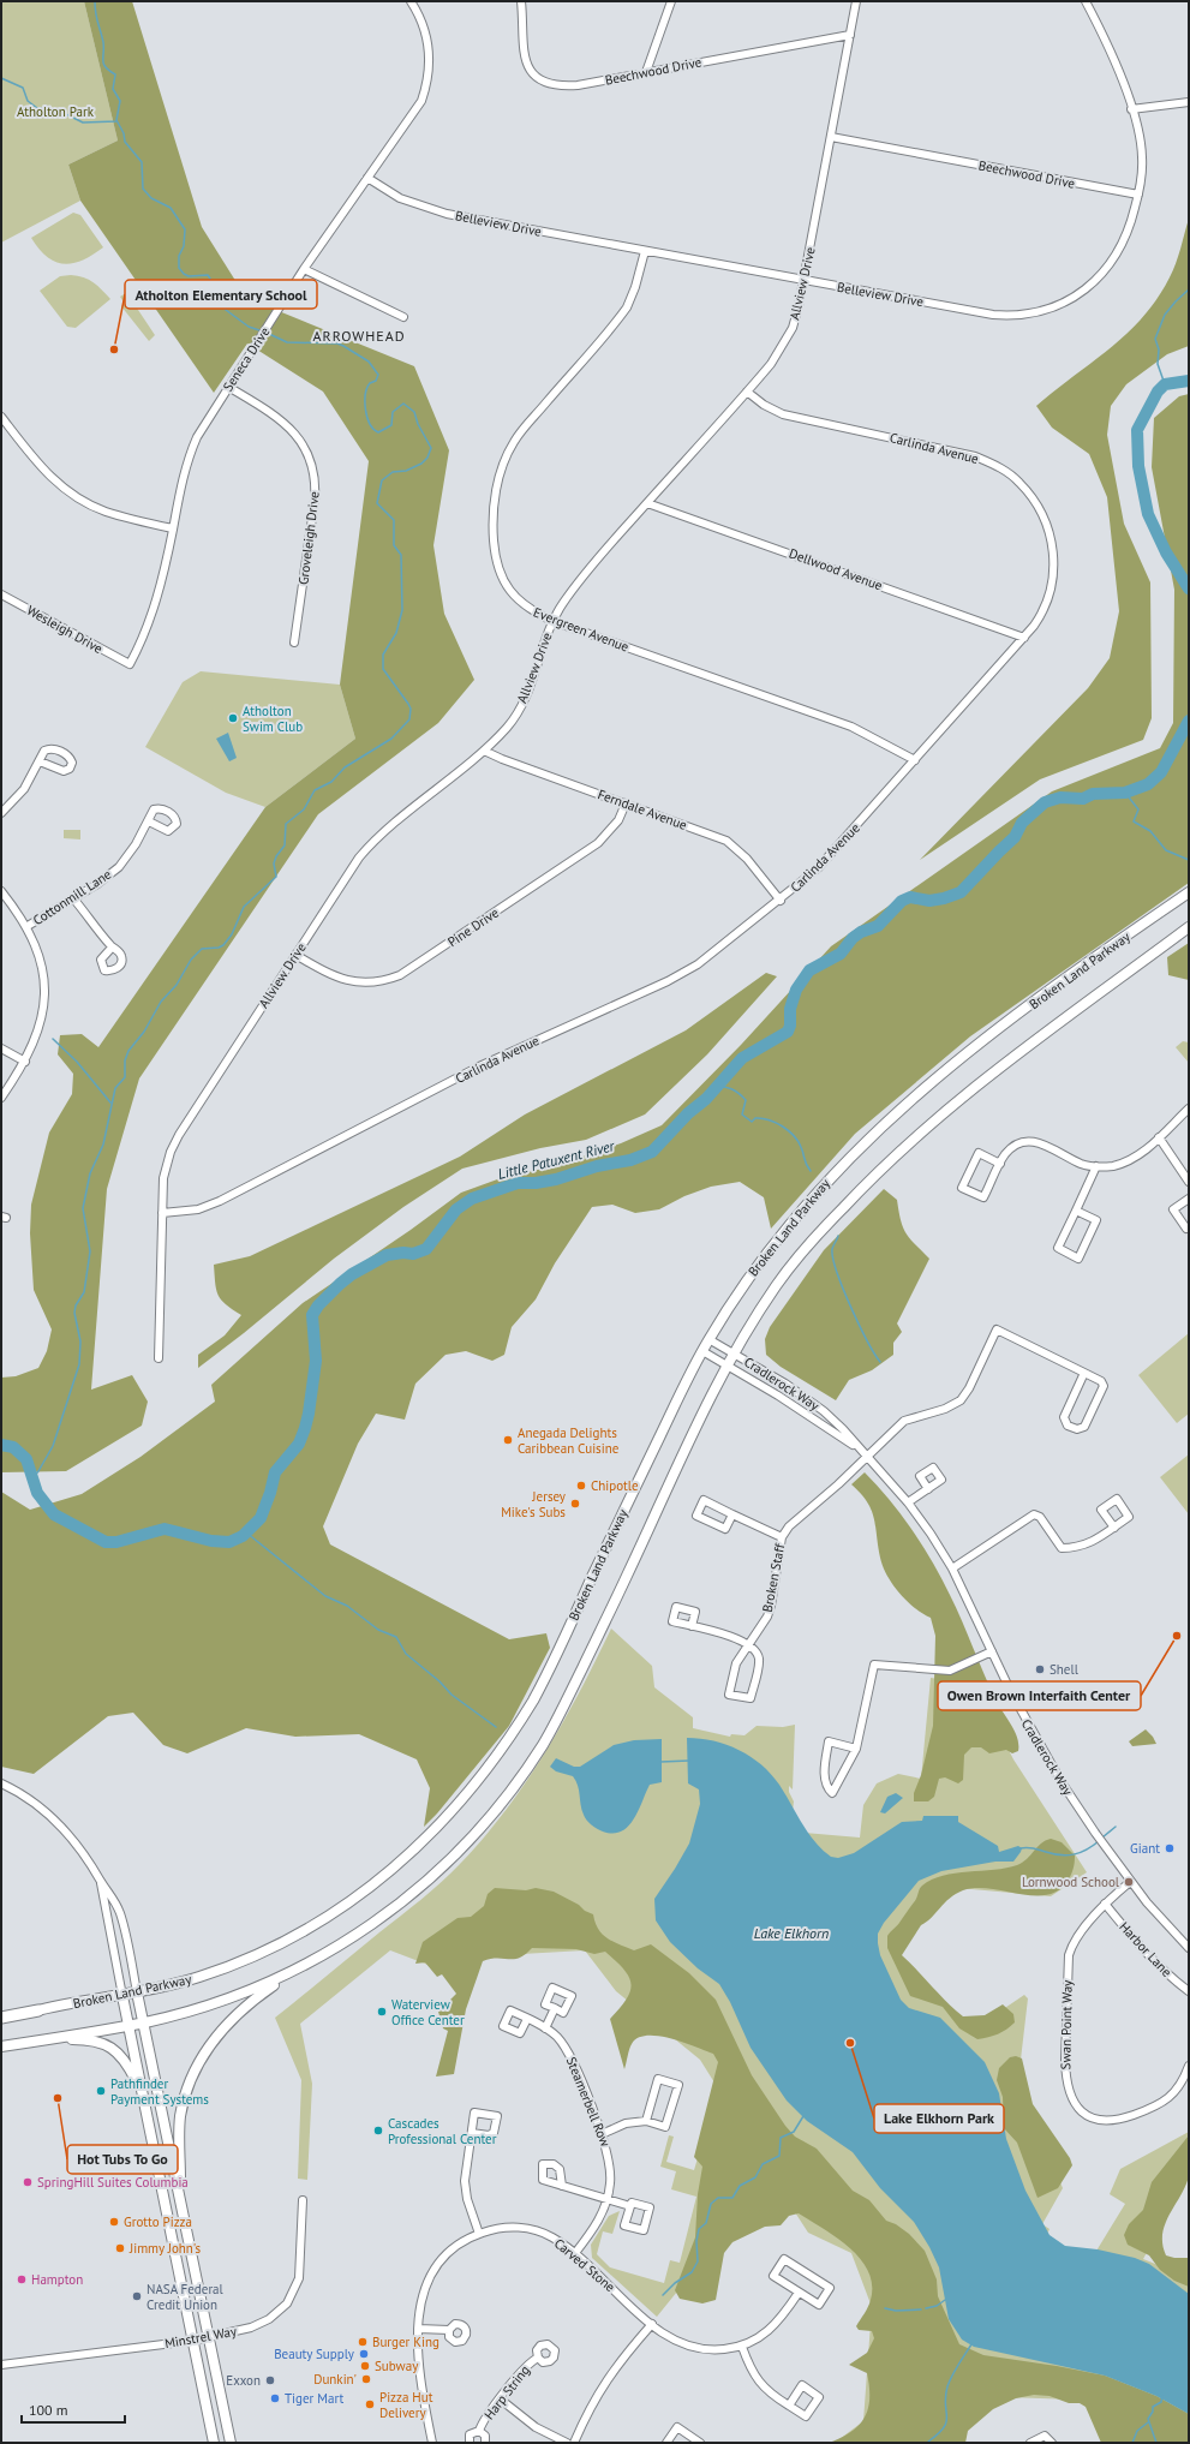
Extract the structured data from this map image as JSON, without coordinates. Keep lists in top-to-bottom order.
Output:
{
  "streets": {
    "main road": ["Broken Land Parkway"],
    "street": [
      "Beechwood Drive",
      "Belleview Drive",
      "Allview Drive",
      "Seneca Drive",
      "Carlinda Avenue",
      "Groveleigh Drive",
      "Dellwood Avenue",
      "Wesleigh Drive",
      "Evergreen Avenue",
      "Ferndale Avenue",
      "Cottonmill Lane",
      "Pine Drive",
      "Cradlerock Way",
      "Broken Staff",
      "Harbor Lane",
      "Swan Point Way",
      "Steamerbell Row",
      "Carved Stone",
      "Minstrel Way",
      "Harp String"
    ]
  },
  "crossings": [
    ["Beechwood Drive", "Belleview Drive"],
    ["Beechwood Drive", "Allview Drive"],
    ["Belleview Drive", "Allview Drive"],
    ["Belleview Drive", "Seneca Drive"],
    ["Belleview Drive", "Evergreen Avenue"],
    ["Allview Drive", "Carlinda Avenue"],
    ["Allview Drive", "Dellwood Avenue"],
    ["Allview Drive", "Evergreen Avenue"],
    ["Allview Drive", "Ferndale Avenue"],
    ["Allview Drive", "Pine Drive"],
    ["Seneca Drive", "Groveleigh Drive"],
    ["Seneca Drive", "Wesleigh Drive"],
    ["Carlinda Avenue", "Dellwood Avenue"],
    ["Carlinda Avenue", "Evergreen Avenue"],
    ["Carlinda Avenue", "Ferndale Avenue"],
    ["Ferndale Avenue", "Pine Drive"],
    ["Broken Land Parkway", "Cradlerock Way"],
    ["Cradlerock Way", "Broken Staff"],
    ["Cradlerock Way", "Swan Point Way"],
    ["Harbor Lane", "Swan Point Way"],
    ["Steamerbell Row", "Carved Stone"]
  ],
  "districts": ["ARROWHEAD"],
  "water": ["Little Patuxent River", "Lake Elkhorn"],
  "parks": ["Atholton Park"],
  "places": [
    "Atholton Elementary School",
    "Atholton Swim Club",
    "Anegada Delights Caribbean Cuisine",
    "Chipotle",
    "Jersey Mike's Subs",
    "Owen Brown Interfaith Center",
    "Shell",
    "Giant",
    "Lornwood School",
    "Waterview Office Center",
    "Lake Elkhorn Park",
    "Pathfinder Payment Systems",
    "Hot Tubs To Go",
    "Cascades Professional Center",
    "SpringHill Suites Columbia",
    "Grotto Pizza",
    "Jimmy John's",
    "Hampton",
    "NASA Federal Credit Union",
    "Burger King",
    "Beauty Supply",
    "Subway",
    "Dunkin'",
    "Exxon",
    "Tiger Mart",
    "Pizza Hut Delivery"
  ],
  "scale_bar": "100 m"
}
